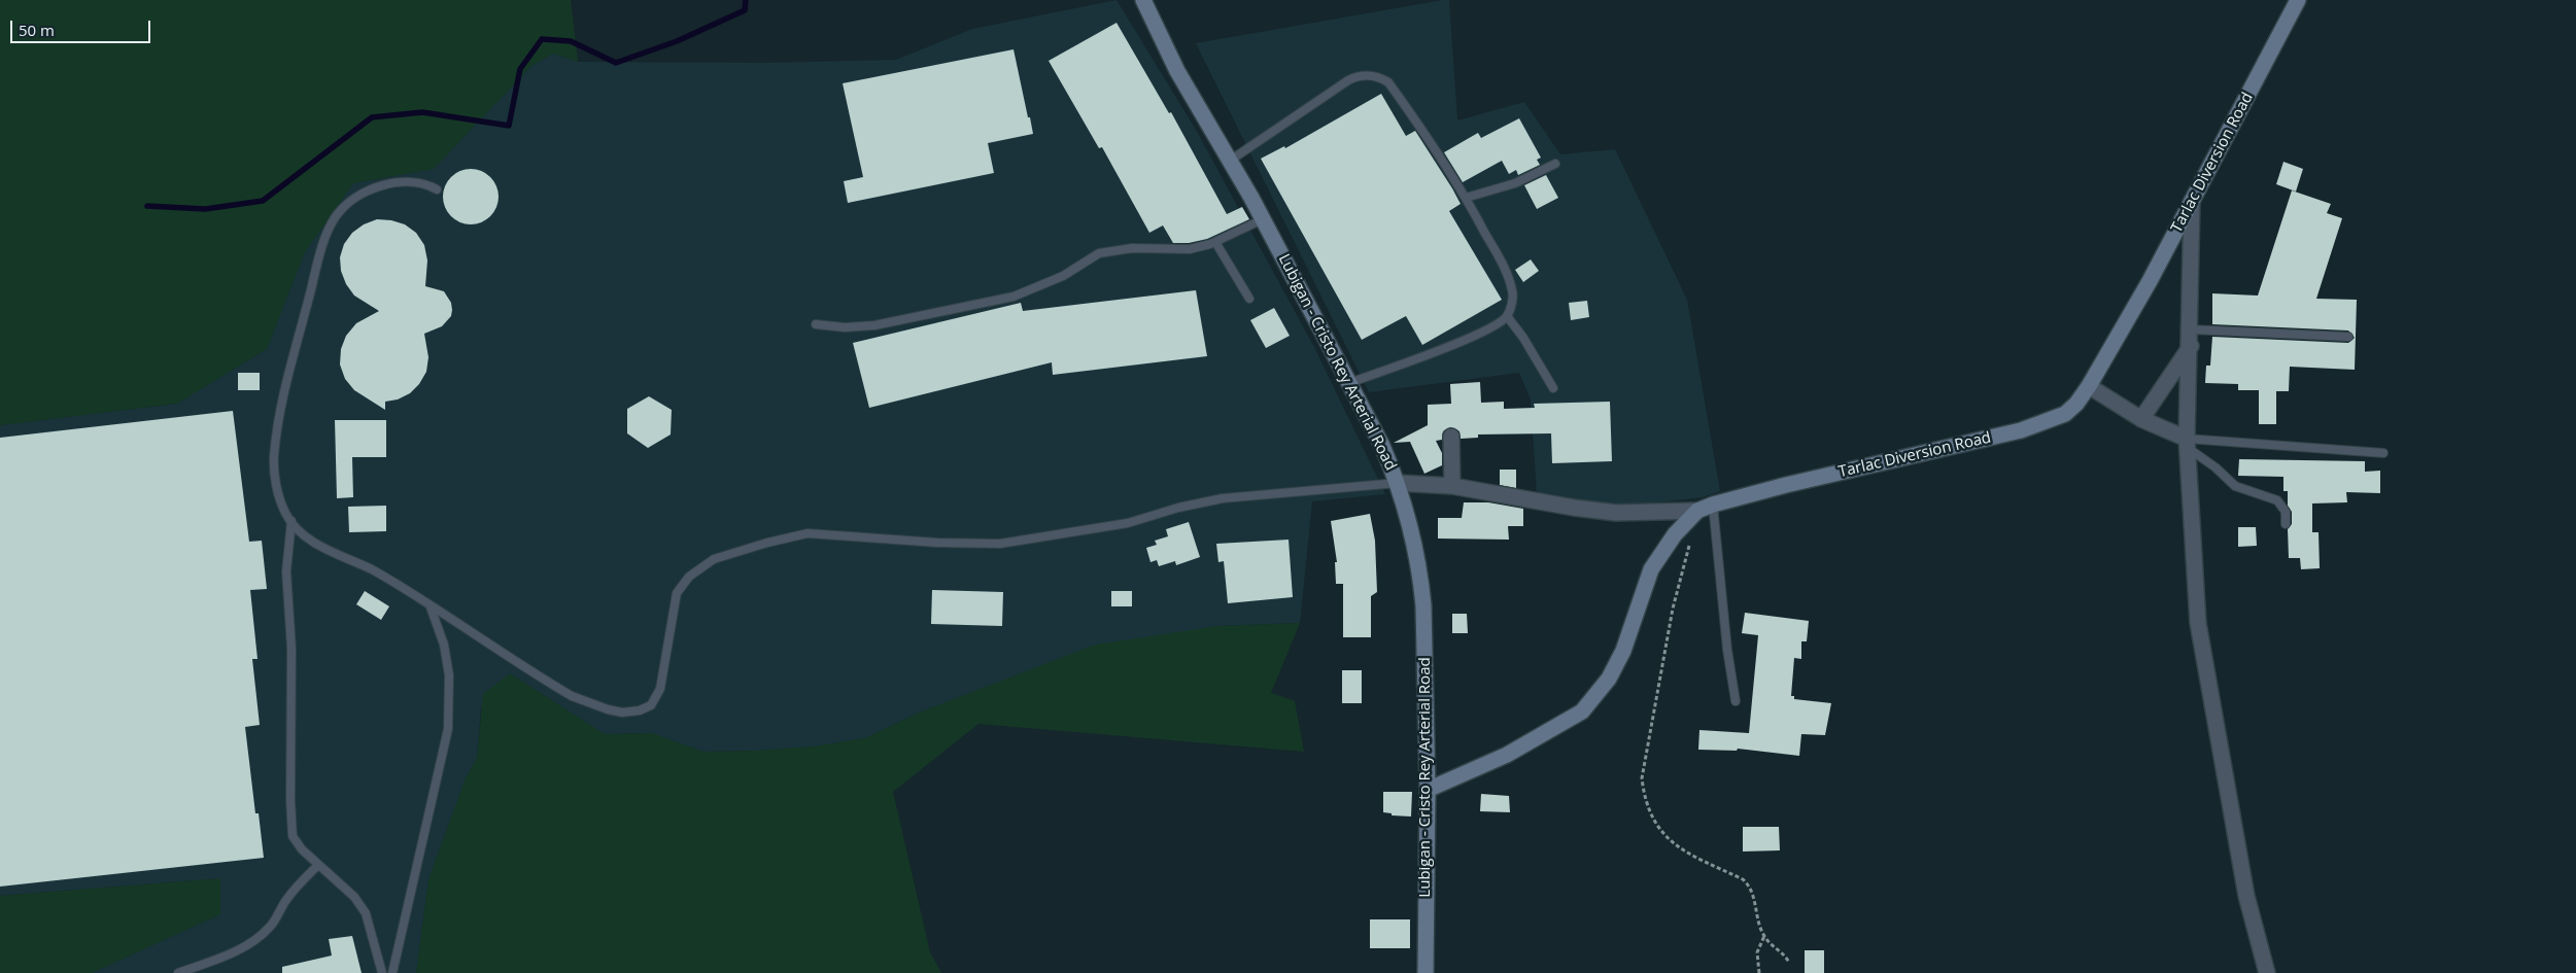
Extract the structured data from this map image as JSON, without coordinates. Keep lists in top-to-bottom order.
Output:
{
  "streets": {
    "main road": ["Tarlac Diversion Road", "Lubigan - Cristo Rey Arterial Road"]
  },
  "crossings": [
    ["Tarlac Diversion Road", "Lubigan - Cristo Rey Arterial Road"]
  ],
  "scale_bar": "50 m"
}
